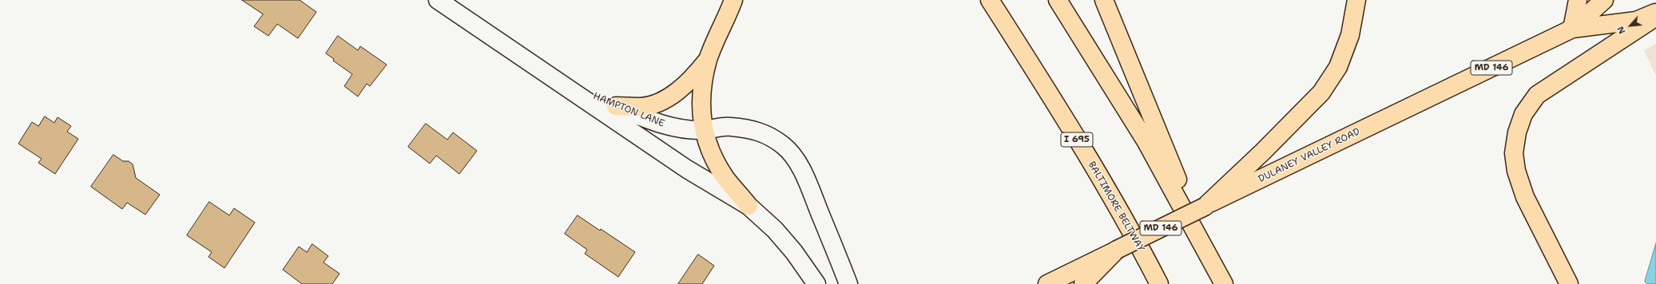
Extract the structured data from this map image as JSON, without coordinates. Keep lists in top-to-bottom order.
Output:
{
  "streets": {
    "main road": [
      "MD 146",
      "I 695",
      "DULANEY VALLEY ROAD",
      "BALTIMORE BELTWAY"
    ],
    "street": ["HAMPTON LANE"]
  },
  "north": "bottom left"
}
